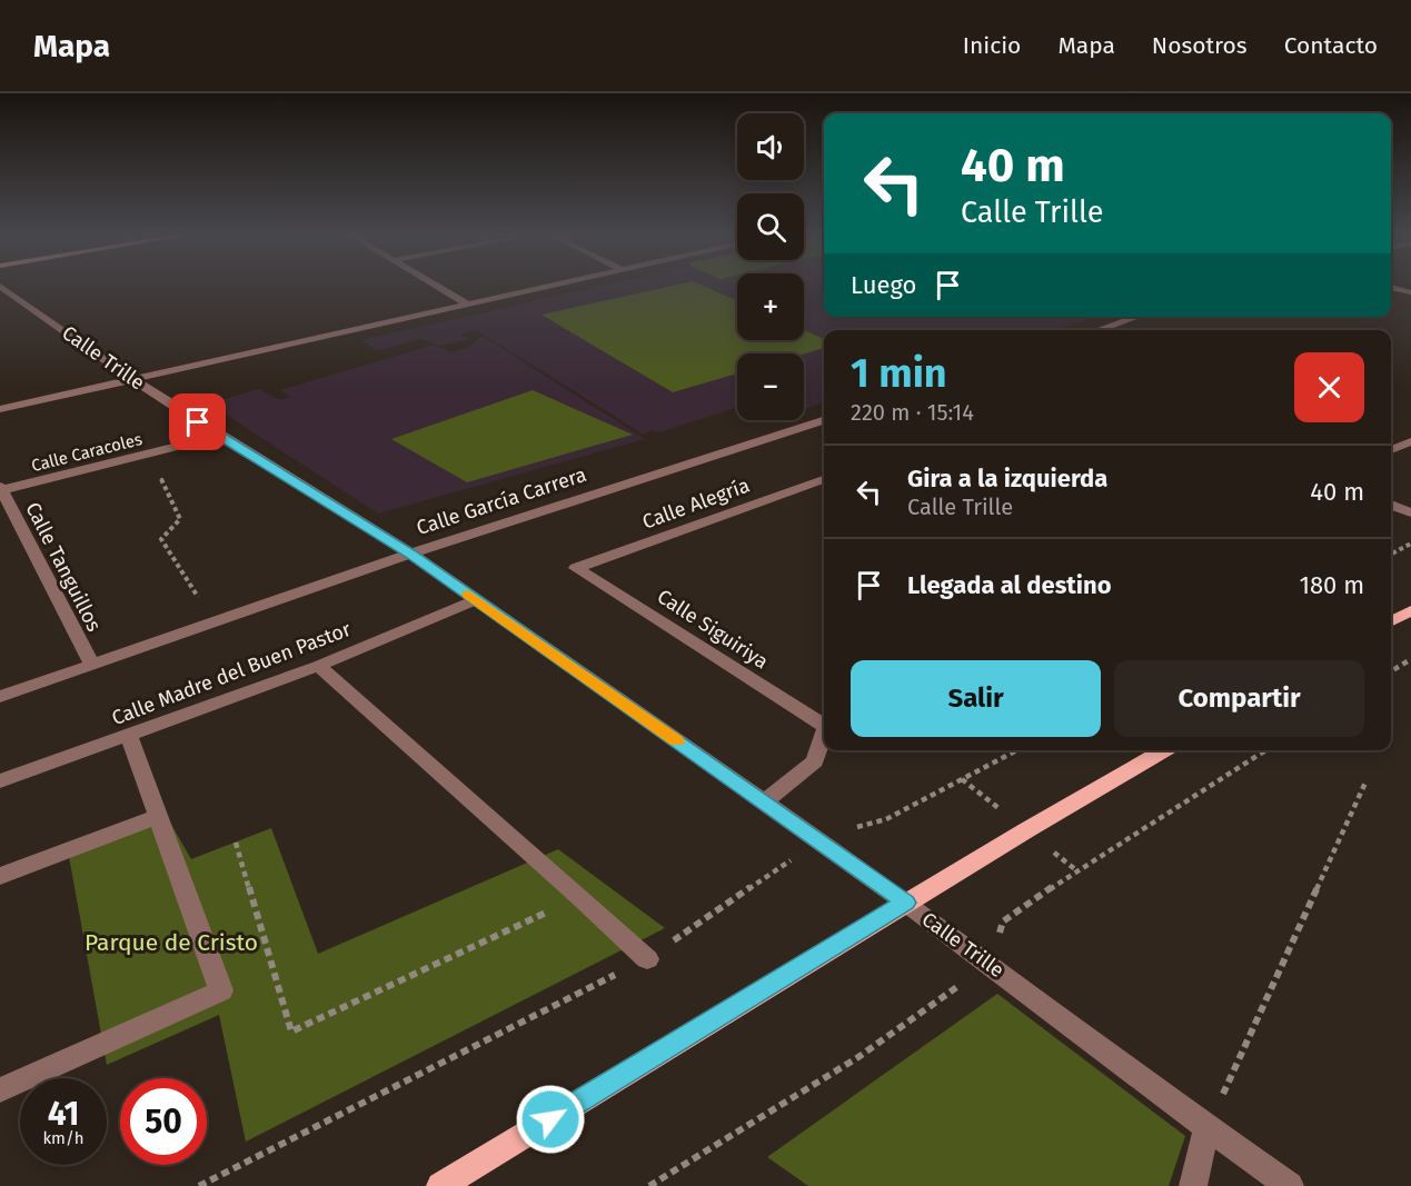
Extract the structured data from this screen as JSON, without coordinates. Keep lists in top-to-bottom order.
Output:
{
  "streets": {
    "street": [
      "Calle Trille",
      "Calle Caracoles",
      "Calle García Carrera",
      "Calle Alegría",
      "Calle Tanguillos",
      "Calle Siguiriya",
      "Calle Madre del Buen Pastor"
    ]
  },
  "crossings": [
    ["Calle Trille", "Calle Caracoles"],
    ["Calle Trille", "Calle García Carrera"],
    ["Calle Trille", "Calle Madre del Buen Pastor"],
    ["Calle Caracoles", "Calle Tanguillos"],
    ["Calle García Carrera", "Calle Tanguillos"],
    ["Calle Alegría", "Calle Siguiriya"]
  ],
  "parks": ["Parque de Cristo"],
  "page": {
    "header": "Mapa",
    "nav": [
      "Inicio",
      "Mapa",
      "Nosotros",
      "Contacto"
    ],
    "map_buttons": ["+", "−"],
    "turn": ["40 m", "Calle Trille"],
    "then": "Luego",
    "heading": ["1 min", "220 m · 15:14"],
    "list": [
      {
        "name": "Gira a la izquierda",
        "note": "Calle Trille",
        "value": "40 m"
      },
      {
        "name": "Llegada al destino",
        "value": "180 m"
      }
    ],
    "buttons": ["Salir", "Compartir"],
    "speed": "41 km/h",
    "limit": "50"
  }
}
